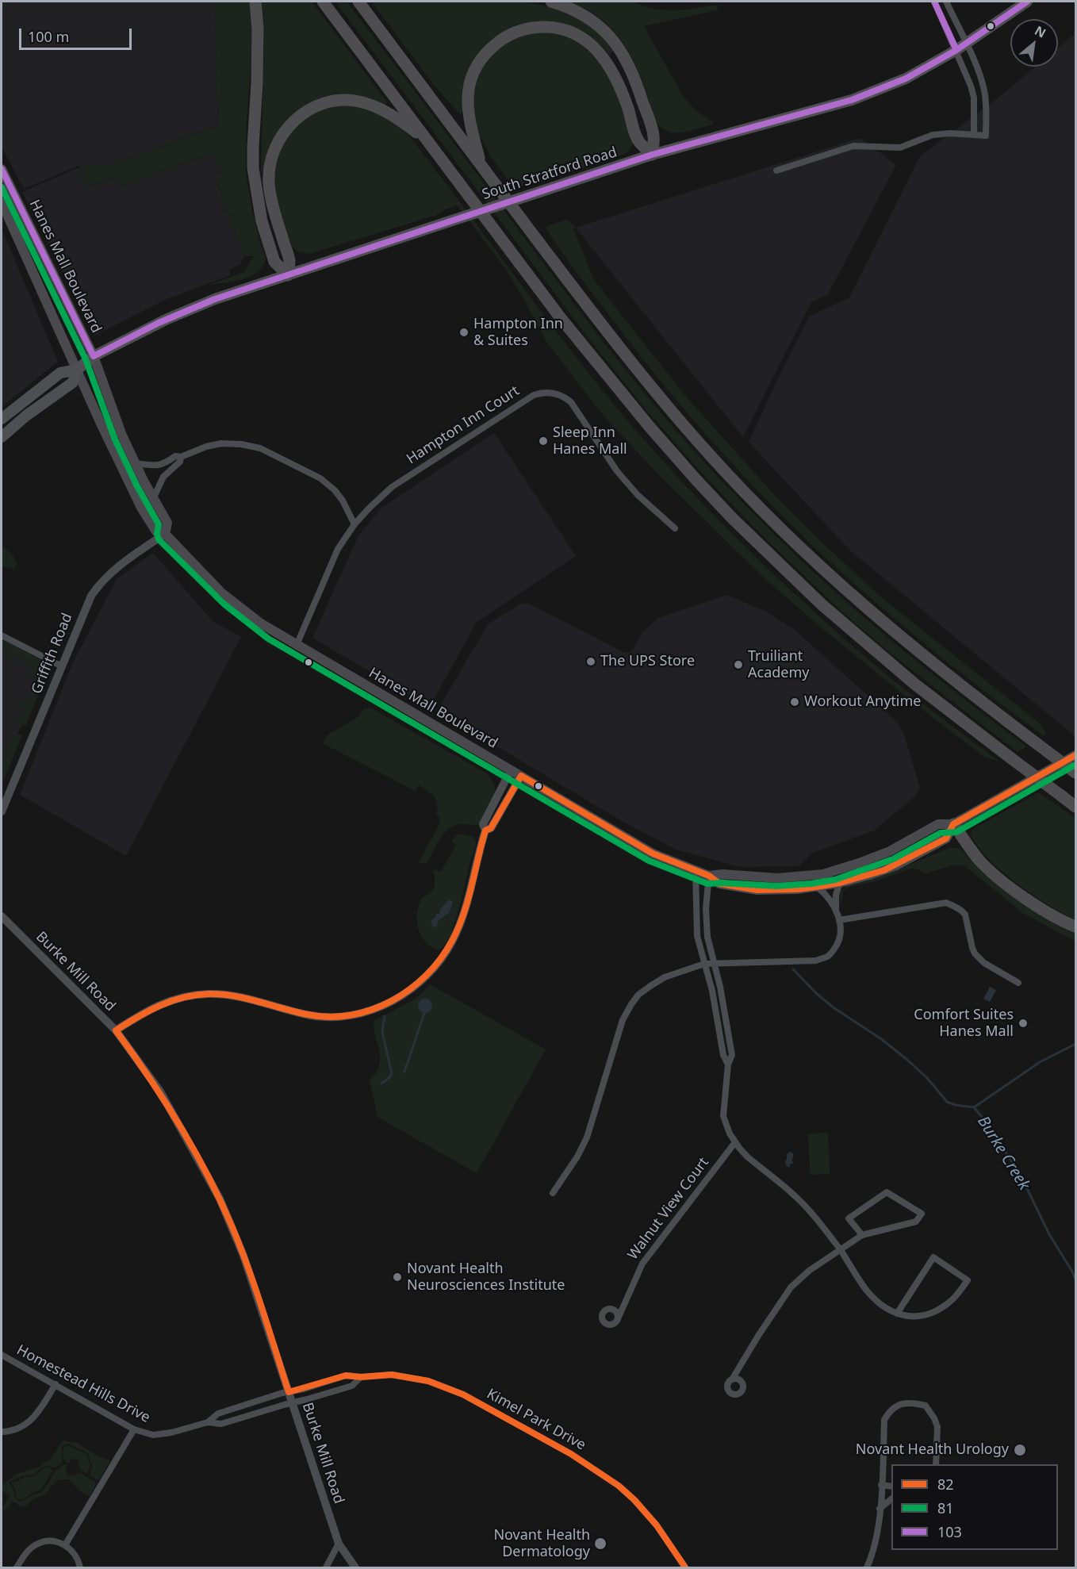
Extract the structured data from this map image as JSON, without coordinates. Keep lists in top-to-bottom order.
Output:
{
  "streets": {
    "main road": ["South Stratford Road", "Hanes Mall Boulevard"],
    "street": [
      "Hampton Inn Court",
      "Griffith Road",
      "Burke Mill Road",
      "Walnut View Court",
      "Homestead Hills Drive",
      "Kimel Park Drive"
    ]
  },
  "crossings": [
    ["South Stratford Road", "Hanes Mall Boulevard"],
    ["Hanes Mall Boulevard", "Hampton Inn Court"],
    ["Hanes Mall Boulevard", "Griffith Road"],
    ["Burke Mill Road", "Homestead Hills Drive"],
    ["Burke Mill Road", "Kimel Park Drive"],
    ["Homestead Hills Drive", "Kimel Park Drive"]
  ],
  "water": ["Burke Creek"],
  "places": [
    "Hampton Inn & Suites",
    "Sleep Inn Hanes Mall",
    "The UPS Store",
    "Truiliant Academy",
    "Workout Anytime",
    "Comfort Suites Hanes Mall",
    "Novant Health Neurosciences Institute",
    "Novant Health Urology",
    "Novant Health Dermatology"
  ],
  "lines": ["transit line 103", "transit line 81", "transit line 82"],
  "legend": ["82", "81", "103"],
  "scale_bar": "100 m",
  "north": "top right"
}
